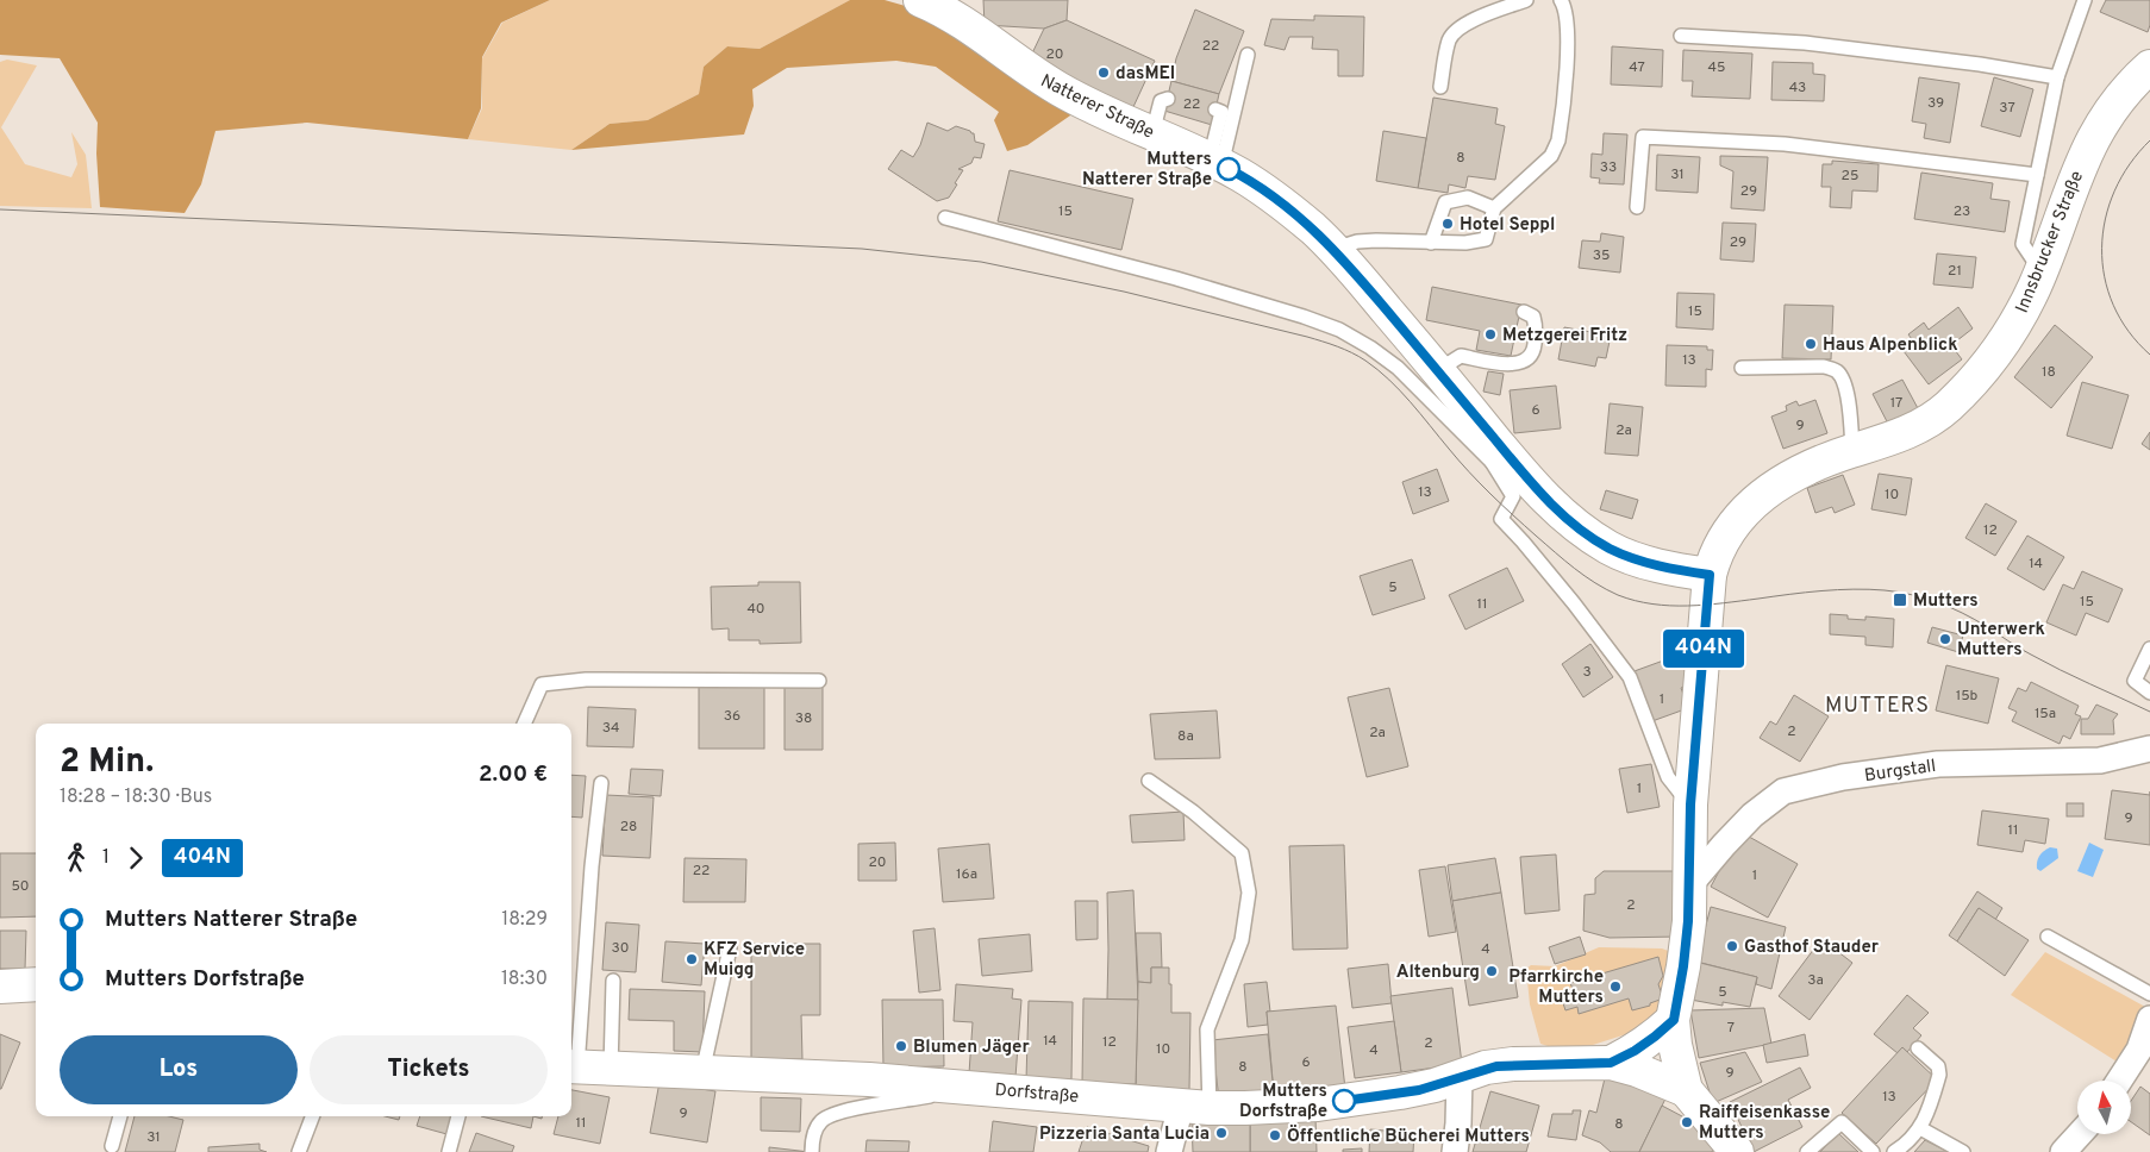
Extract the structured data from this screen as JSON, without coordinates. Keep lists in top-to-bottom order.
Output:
{
  "streets": {
    "main road": ["Natterer Straße", "Innsbrucker Straße", "Dorfstraße"],
    "street": ["Burgstall"]
  },
  "crossings": [
    ["Natterer Straße", "Innsbrucker Straße"],
    ["Innsbrucker Straße", "Burgstall"]
  ],
  "districts": ["MUTTERS"],
  "places": {
    "other": [
      "dasMEI",
      "Mutters Natterer Straße",
      "Hotel Seppl",
      "Metzgerei Fritz",
      "Haus Alpenblick",
      "Unterwerk Mutters",
      "Gasthof Stauder",
      "KFZ Service Muigg",
      "Altenburg",
      "Pfarrkirche Mutters",
      "Blumen Jäger",
      "Mutters Dorfstraße",
      "Raiffeisenkasse Mutters",
      "Pizzeria Santa Lucia",
      "Öffentliche Bücherei Mutters"
    ],
    "transit": ["Mutters"]
  },
  "lines": ["bus line 404N"],
  "house_numbers": [
    "22",
    "20",
    "47",
    "45",
    "43",
    "39",
    "22",
    "37",
    "8",
    "33",
    "31",
    "25",
    "29",
    "15",
    "23",
    "29",
    "35",
    "21",
    "15",
    "13",
    "18",
    "17",
    "6",
    "9",
    "2a",
    "13",
    "10",
    "12",
    "14",
    "5",
    "15",
    "11",
    "40",
    "3",
    "15b",
    "1",
    "15a",
    "36",
    "38",
    "34",
    "2",
    "2a",
    "8a",
    "1",
    "9",
    "28",
    "11",
    "20",
    "22",
    "16a",
    "1",
    "50",
    "2",
    "30",
    "4",
    "3a",
    "5",
    "7",
    "14",
    "12",
    "2",
    "10",
    "4",
    "6",
    "8",
    "9",
    "13",
    "9",
    "11",
    "8",
    "31"
  ],
  "north": "top",
  "page": {
    "on_map": "404N",
    "heading": ["2 Min.", "18:28 – 18:30 · Bus", "2.00 €"],
    "legs": ["1", "404N"],
    "list": [
      {
        "name": "Mutters Natterer Straße",
        "value": "18:29"
      },
      {
        "name": "Mutters Dorfstraße",
        "value": "18:30"
      }
    ],
    "buttons": ["Los", "Tickets"]
  }
}
